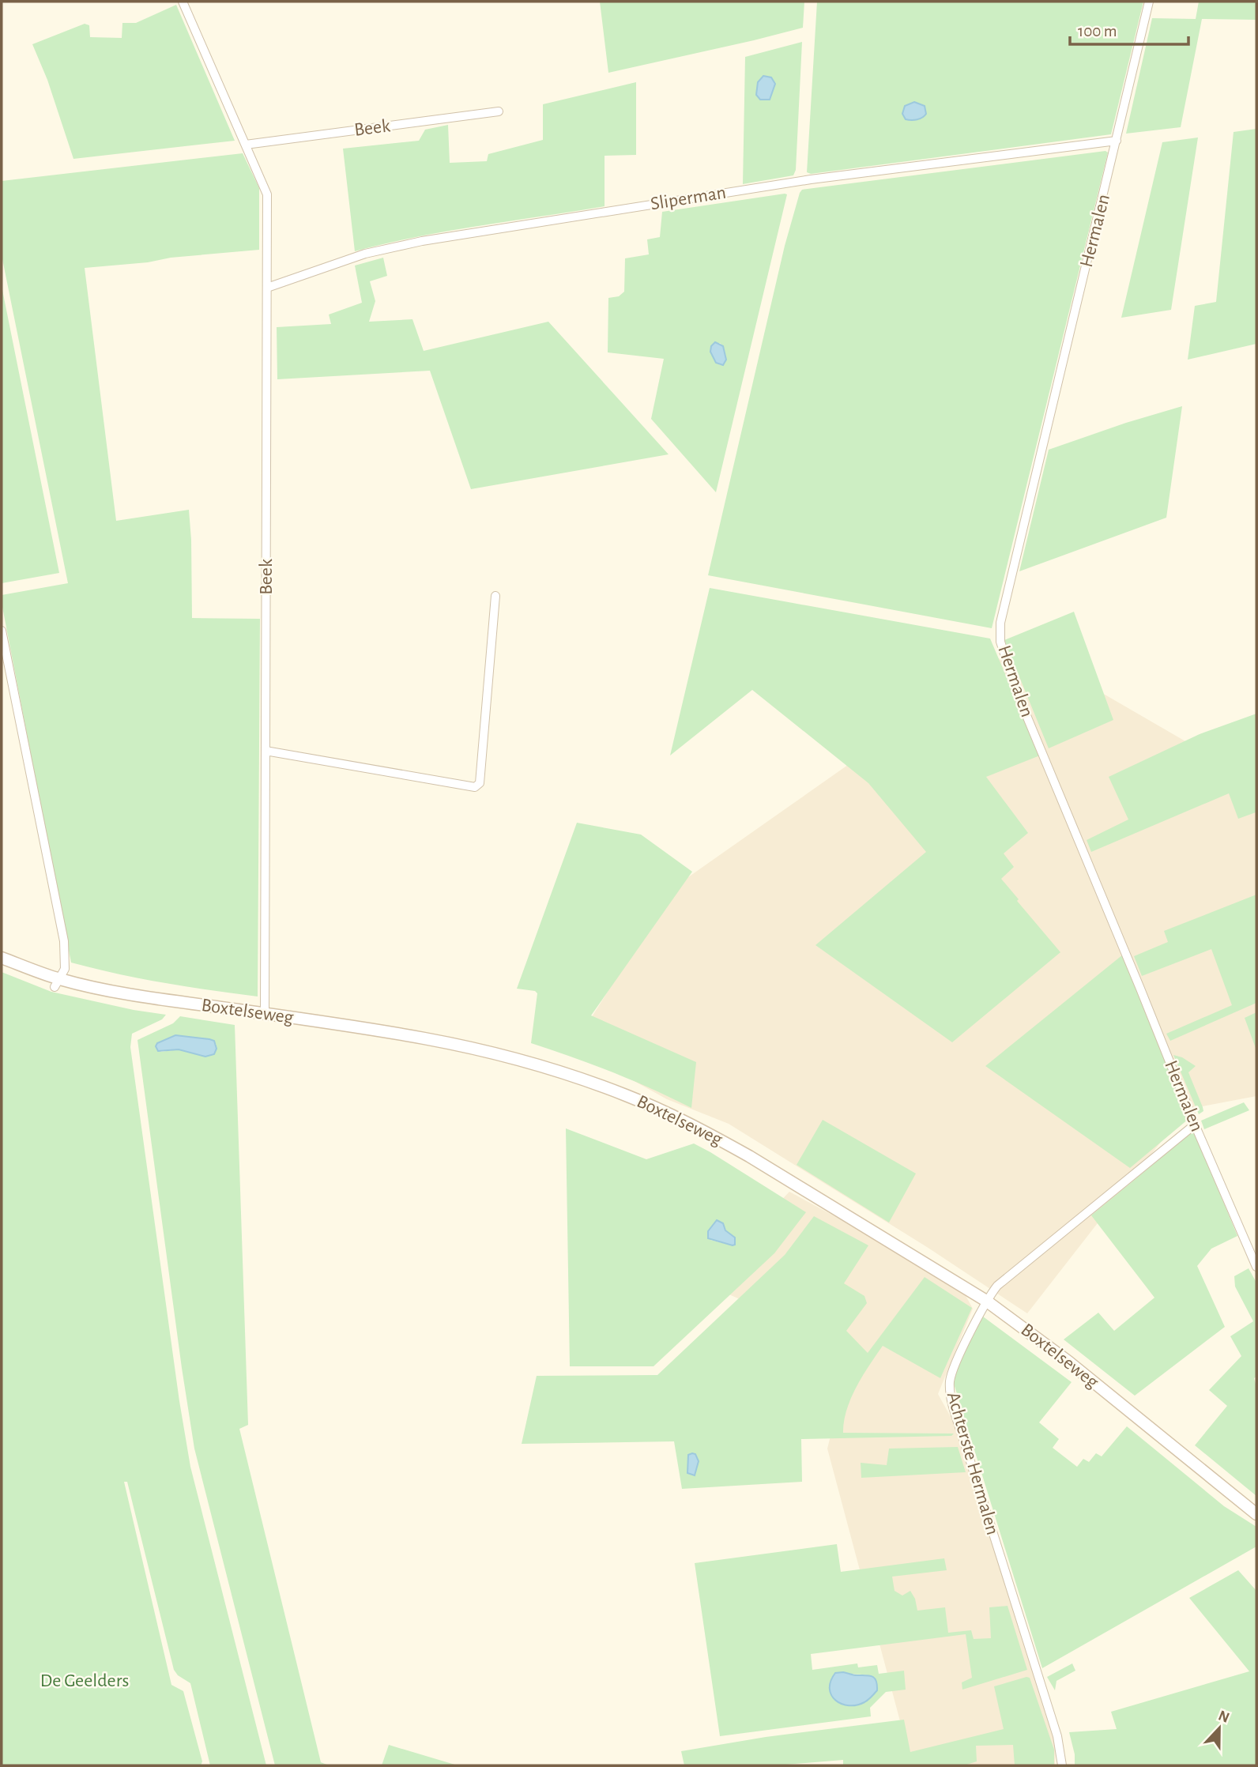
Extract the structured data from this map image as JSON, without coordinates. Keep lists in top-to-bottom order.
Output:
{
  "streets": {
    "main road": ["Boxtelseweg"],
    "street": [
      "Beek",
      "Sliperman",
      "Hermalen",
      "Achterste Hermalen"
    ]
  },
  "crossings": [
    ["Beek", "Sliperman"],
    ["Beek", "Boxtelseweg"],
    ["Sliperman", "Hermalen"],
    ["Hermalen", "Achterste Hermalen"],
    ["Boxtelseweg", "Achterste Hermalen"]
  ],
  "parks": ["De Geelders"],
  "scale_bar": "100 m",
  "north": "top"
}
